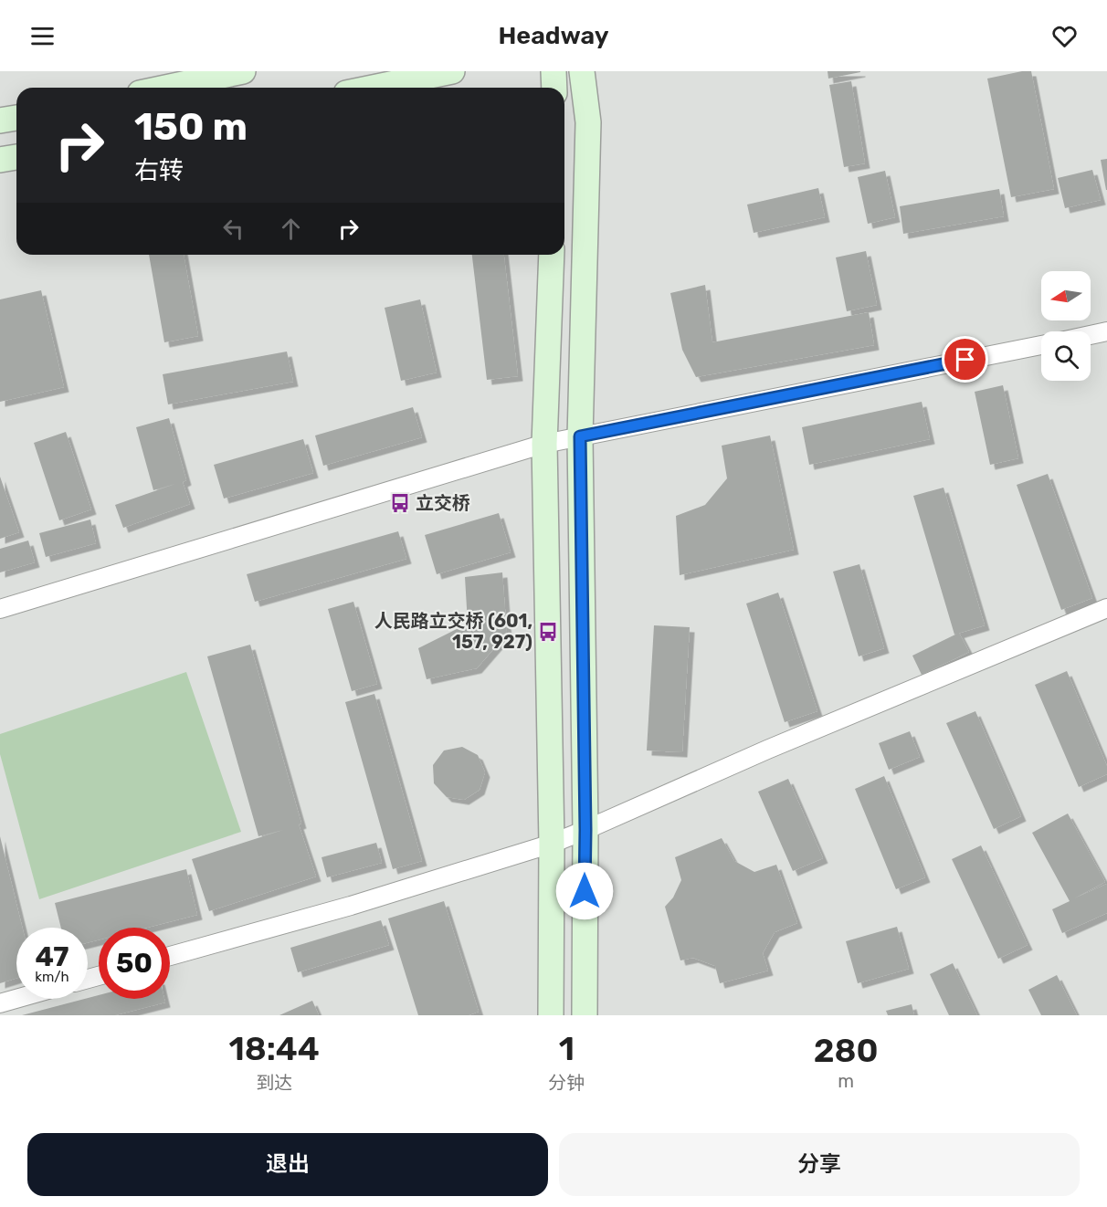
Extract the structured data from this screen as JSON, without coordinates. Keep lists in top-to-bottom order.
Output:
{
  "places": {
    "bus stop": ["立交桥", "人民路立交桥 (601, 157, 927)"]
  },
  "north": "left",
  "page": {
    "header": "Headway",
    "turn": ["150 m", "右转"],
    "speed": "47 km/h",
    "limit": "50",
    "eta": [
      "18:44",
      "到达",
      "1",
      "分钟",
      "280",
      "m"
    ],
    "buttons": ["退出", "分享"]
  }
}
